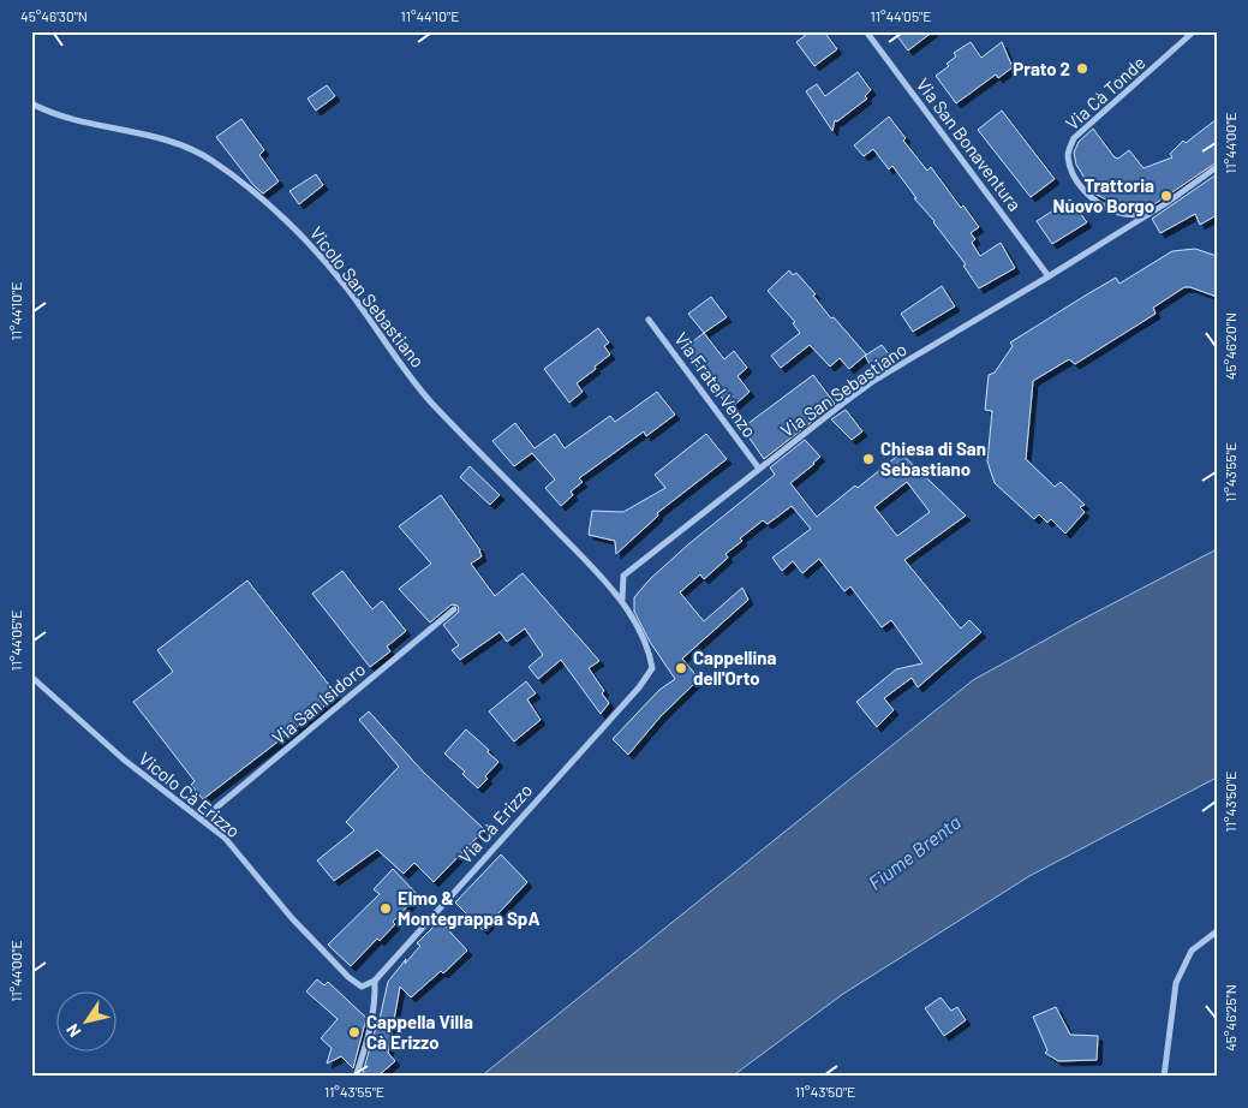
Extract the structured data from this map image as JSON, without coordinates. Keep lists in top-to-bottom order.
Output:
{
  "streets": {
    "street": [
      "Via Cà Tonde",
      "Via San Bonaventura",
      "Vicolo San Sebastiano",
      "Via Fratel Venzo",
      "Via San Sebastiano",
      "Via San Isidoro",
      "Vicolo Cà Erizzo",
      "Via Cà Erizzo"
    ]
  },
  "crossings": [
    ["Via Cà Tonde", "Via San Sebastiano"],
    ["Via San Bonaventura", "Via San Sebastiano"],
    ["Vicolo San Sebastiano", "Via San Sebastiano"],
    ["Vicolo San Sebastiano", "Via Cà Erizzo"],
    ["Via Fratel Venzo", "Via San Sebastiano"],
    ["Via San Sebastiano", "Via Cà Erizzo"],
    ["Via San Isidoro", "Vicolo Cà Erizzo"],
    ["Vicolo Cà Erizzo", "Via Cà Erizzo"]
  ],
  "water": ["Fiume Brenta"],
  "places": [
    "Prato 2",
    "Trattoria Nuovo Borgo",
    "Chiesa di San Sebastiano",
    "Cappellina dell'Orto",
    "Elmo & Montegrappa SpA",
    "Cappella Villa Cà Erizzo"
  ],
  "north": "bottom left",
  "coordinates": [
    "45°46'30\"N",
    "11°44'10\"E",
    "11°44'05\"E",
    "11°44'00\"E",
    "45°46'20\"N",
    "11°43'55\"E",
    "11°43'50\"E",
    "45°46'25\"N"
  ]
}
